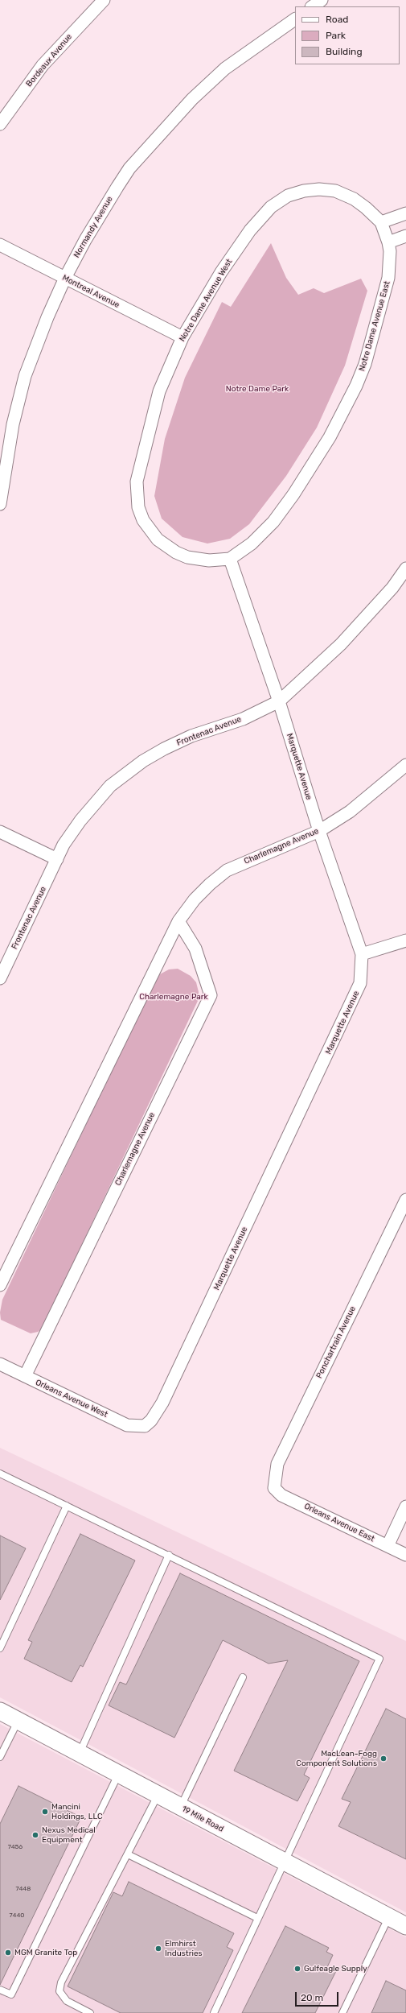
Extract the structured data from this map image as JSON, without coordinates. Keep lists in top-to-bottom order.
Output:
{
  "streets": {
    "street": [
      "Bordeaux Avenue",
      "Normandy Avenue",
      "Montreal Avenue",
      "Notre Dame Avenue West",
      "Notre Dame Avenue East",
      "Frontenac Avenue",
      "Marquette Avenue",
      "Charlemagne Avenue",
      "Ponchartrain Avenue",
      "Orleans Avenue West",
      "Orleans Avenue East",
      "19 Mile Road"
    ]
  },
  "crossings": [
    ["Normandy Avenue", "Montreal Avenue"],
    ["Montreal Avenue", "Notre Dame Avenue West"],
    ["Notre Dame Avenue West", "Notre Dame Avenue East"],
    ["Notre Dame Avenue West", "Marquette Avenue"],
    ["Notre Dame Avenue East", "Marquette Avenue"],
    ["Frontenac Avenue", "Marquette Avenue"],
    ["Marquette Avenue", "Charlemagne Avenue"],
    ["Marquette Avenue", "Orleans Avenue West"],
    ["Charlemagne Avenue", "Orleans Avenue West"],
    ["Ponchartrain Avenue", "Orleans Avenue East"]
  ],
  "parks": ["Notre Dame Park", "Charlemagne Park"],
  "places": [
    "MacLean-Fogg Component Solutions",
    "Mancini Holdings, LLC",
    "Nexus Medical Equipment",
    "Elmhirst Industries",
    "MGM Granite Top",
    "Gulfeagle Supply"
  ],
  "house_numbers": ["7456", "7448", "7440"],
  "legend": ["Road", "Park", "Building"],
  "scale_bar": "20 m"
}
